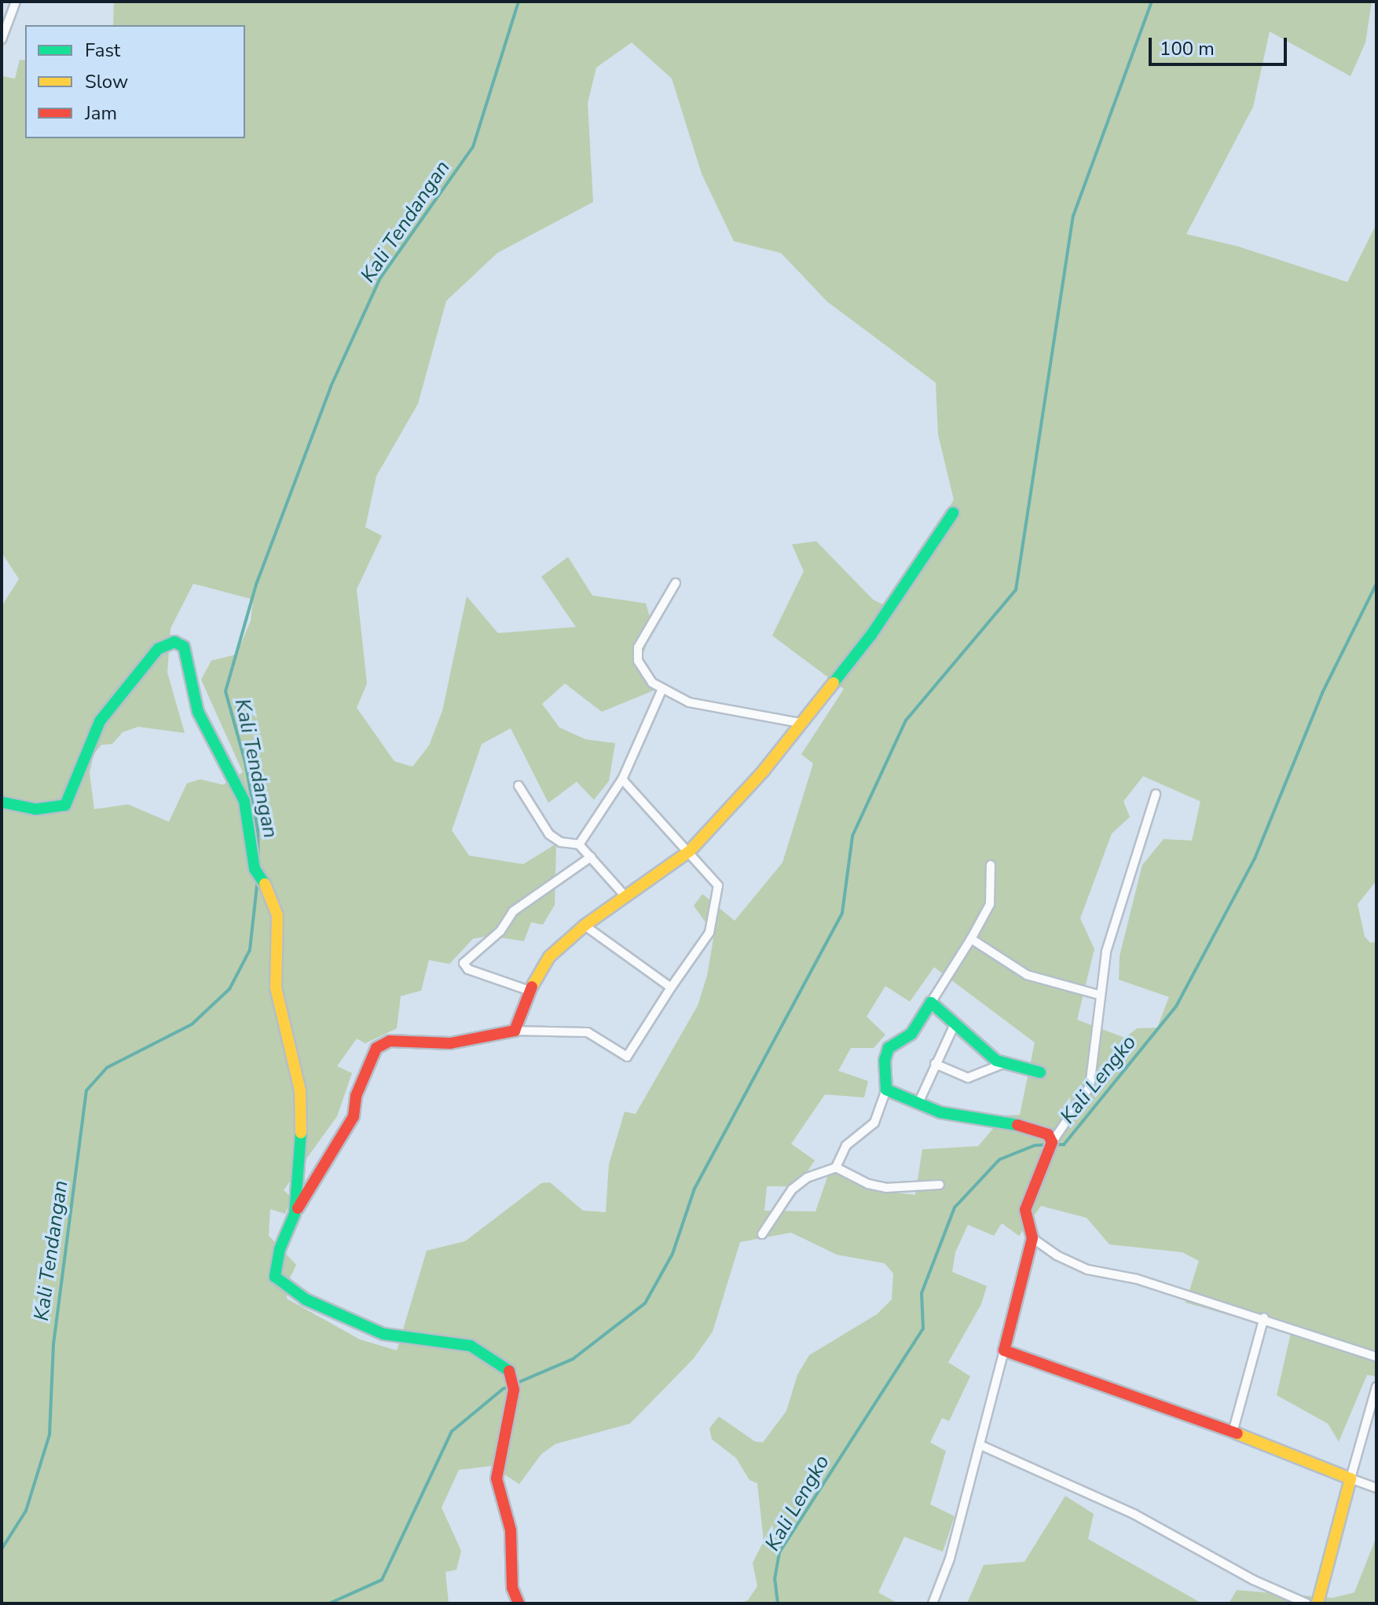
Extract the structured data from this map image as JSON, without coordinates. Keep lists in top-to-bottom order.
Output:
{
  "water": ["Kali Tendangan", "Kali Lengko"],
  "legend": ["Fast", "Slow", "Jam"],
  "scale_bar": "100 m"
}
